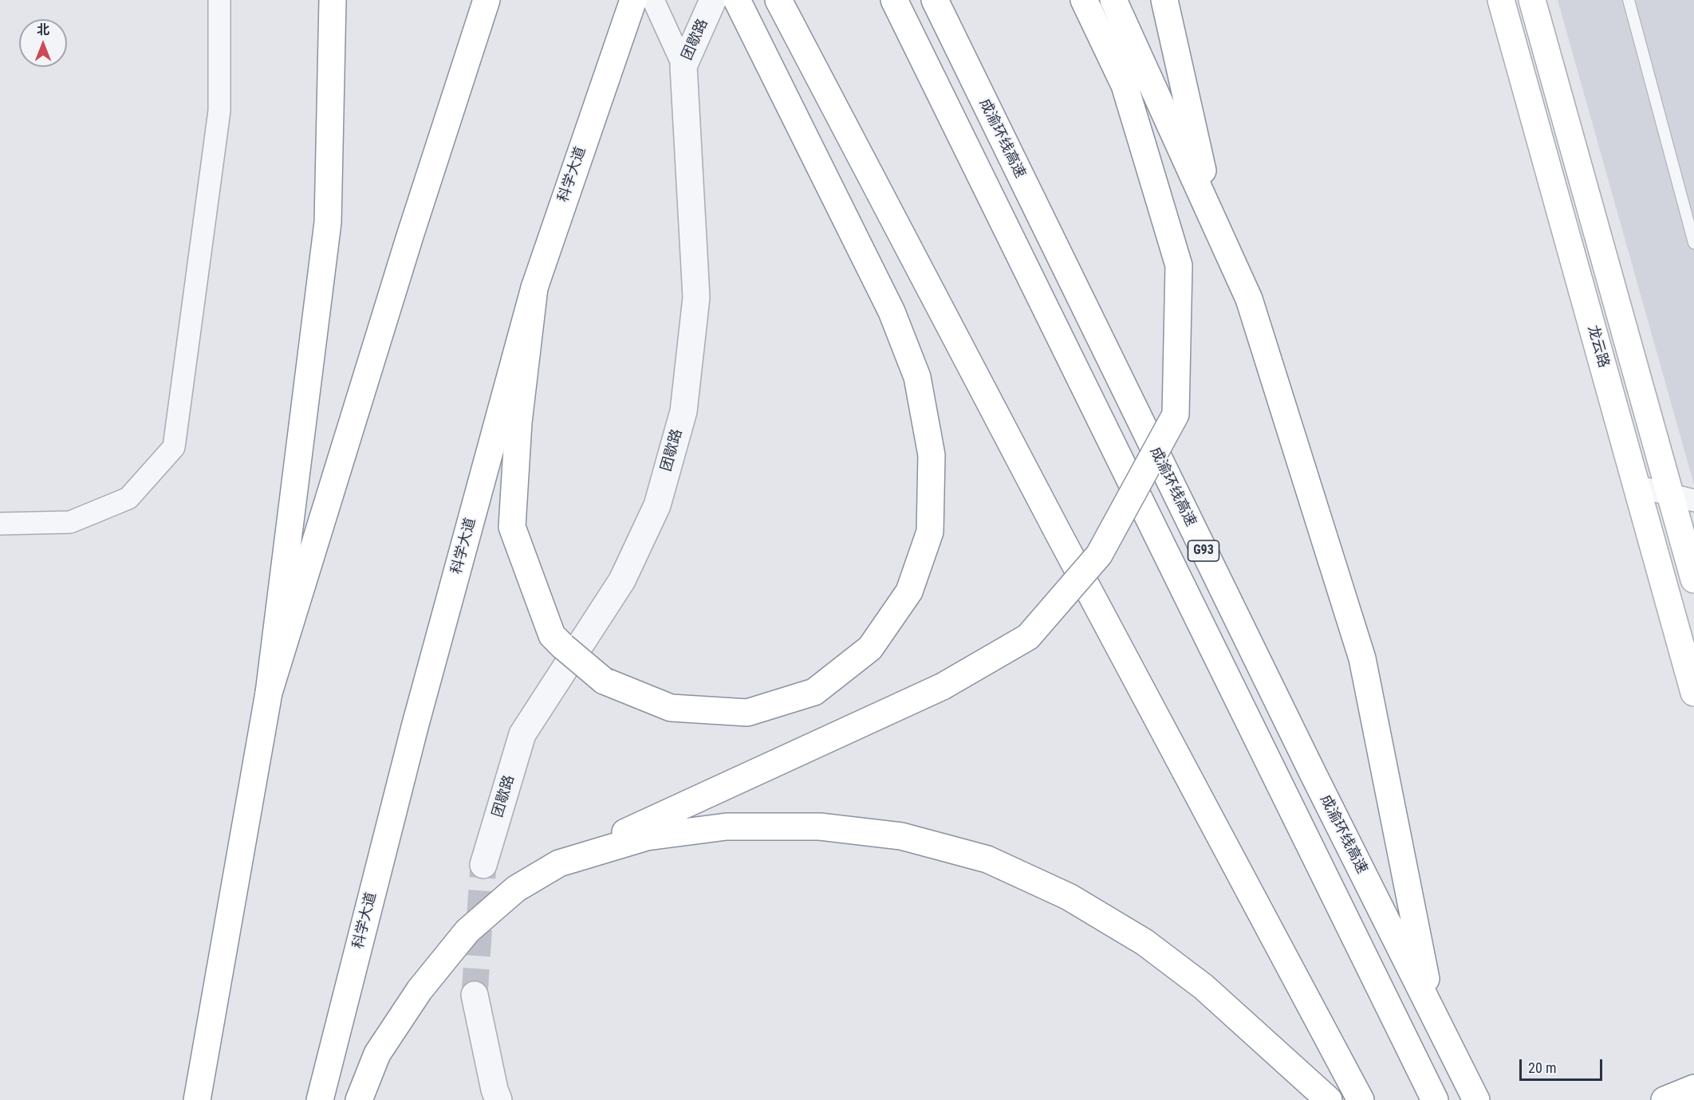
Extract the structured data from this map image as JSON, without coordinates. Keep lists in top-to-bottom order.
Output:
{
  "streets": {
    "main road": [
      "成渝环线高速",
      "科学大道",
      "龙云路",
      "G93"
    ],
    "street": ["团歇路"]
  },
  "scale_bar": "20 m",
  "north": "top"
}
